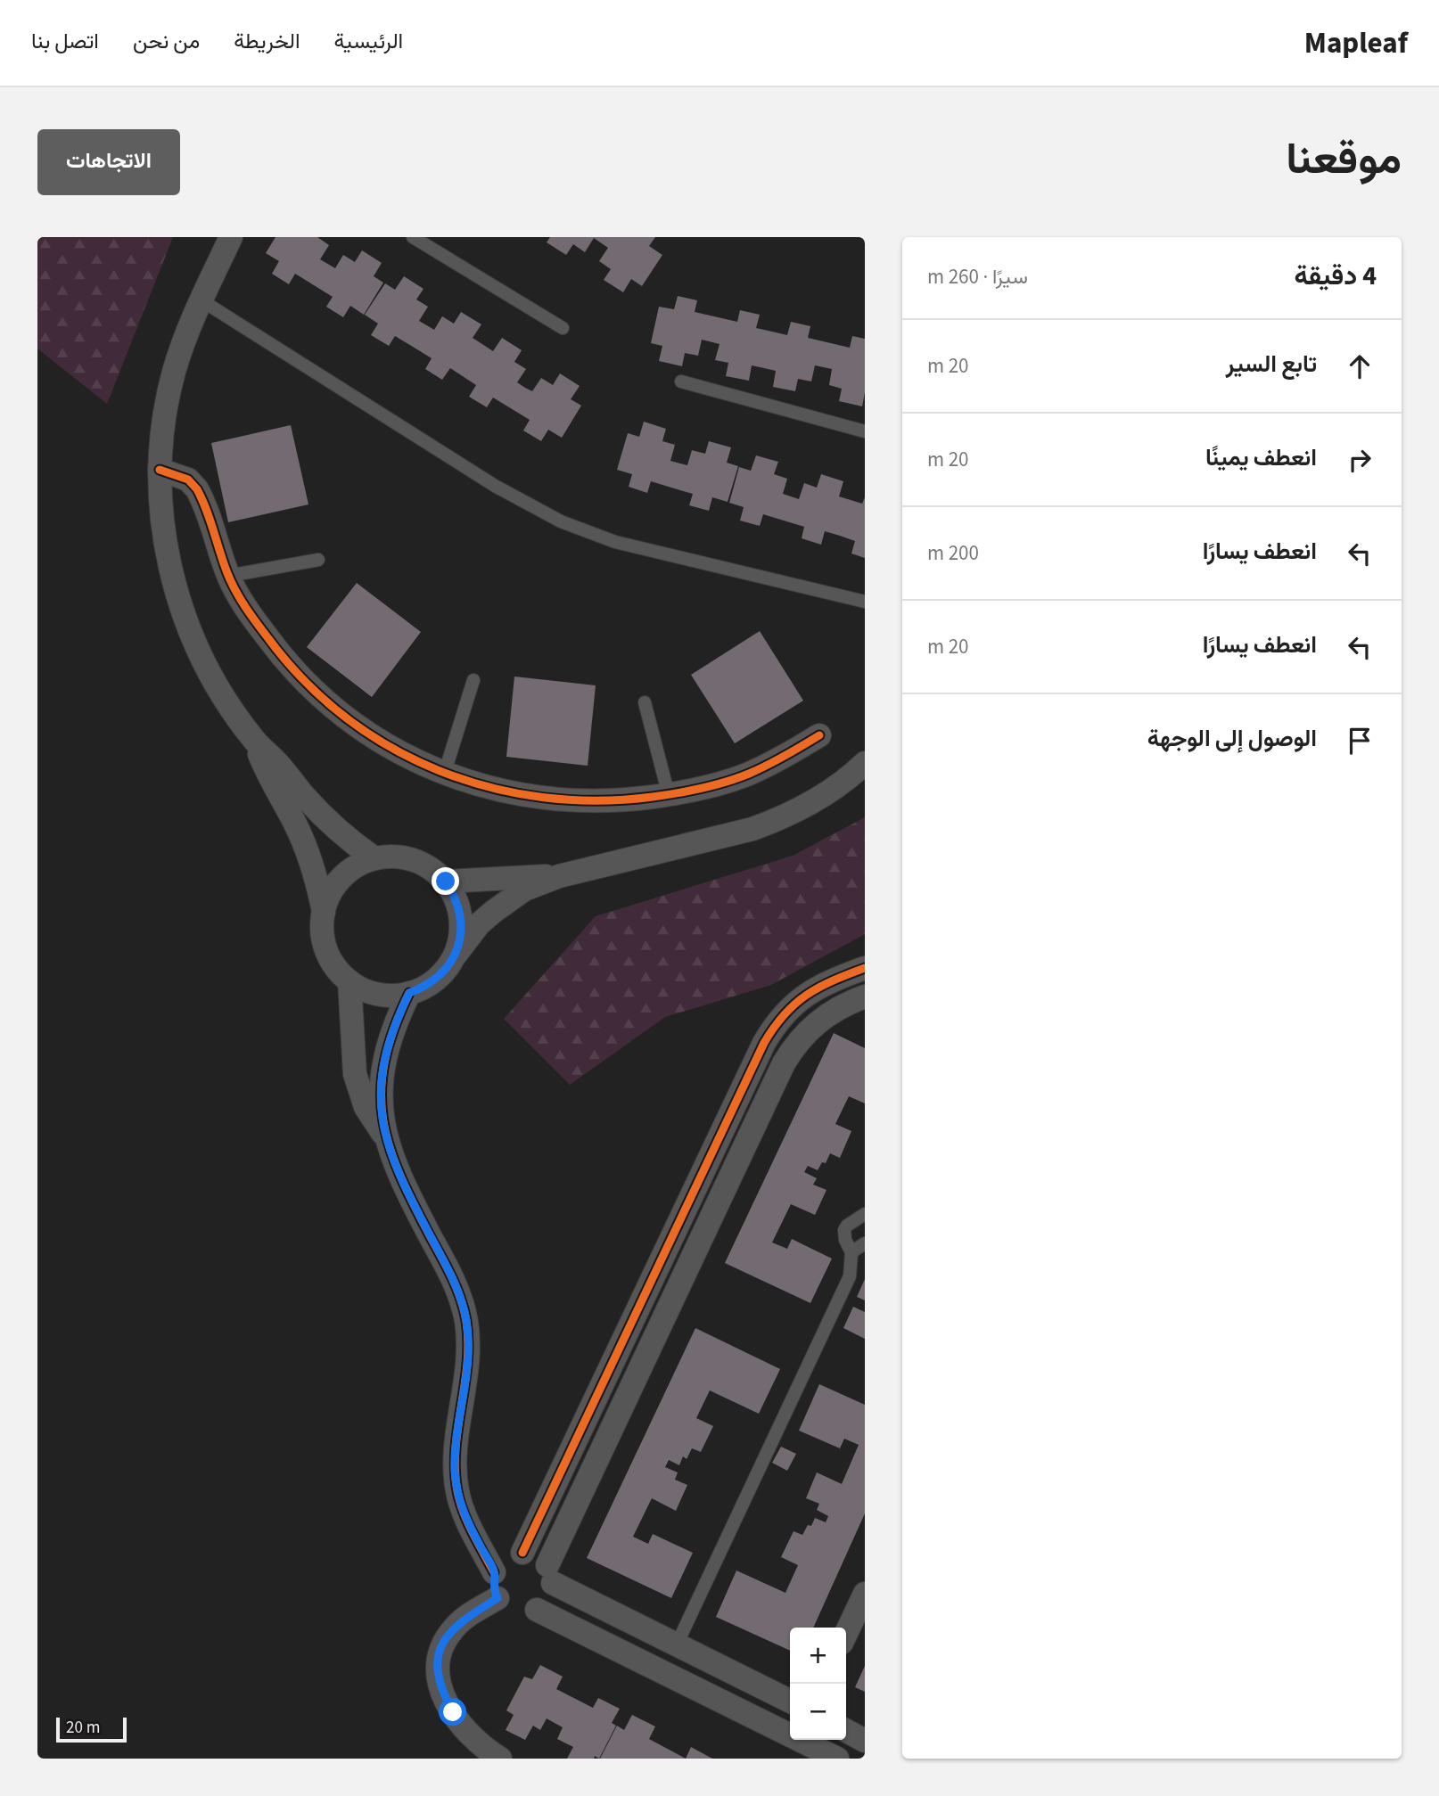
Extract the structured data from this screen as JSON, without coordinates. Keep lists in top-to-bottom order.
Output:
{
  "scale_bar": "20 m",
  "page": {
    "header": "Mapleaf",
    "nav": [
      "الرئيسية",
      "الخريطة",
      "من نحن",
      "اتصل بنا"
    ],
    "title": "موقعنا",
    "buttons": "الاتجاهات",
    "heading": ["4 دقيقة", "سيرًا · 260 m"],
    "list": [
      ["تابع السير", "20 m"],
      ["انعطف يمينًا", "20 m"],
      ["انعطف يسارًا", "200 m"],
      ["انعطف يسارًا", "20 m"],
      "الوصول إلى الوجهة"
    ],
    "map_buttons": ["+", "−"],
    "scale": "20 m"
  }
}
